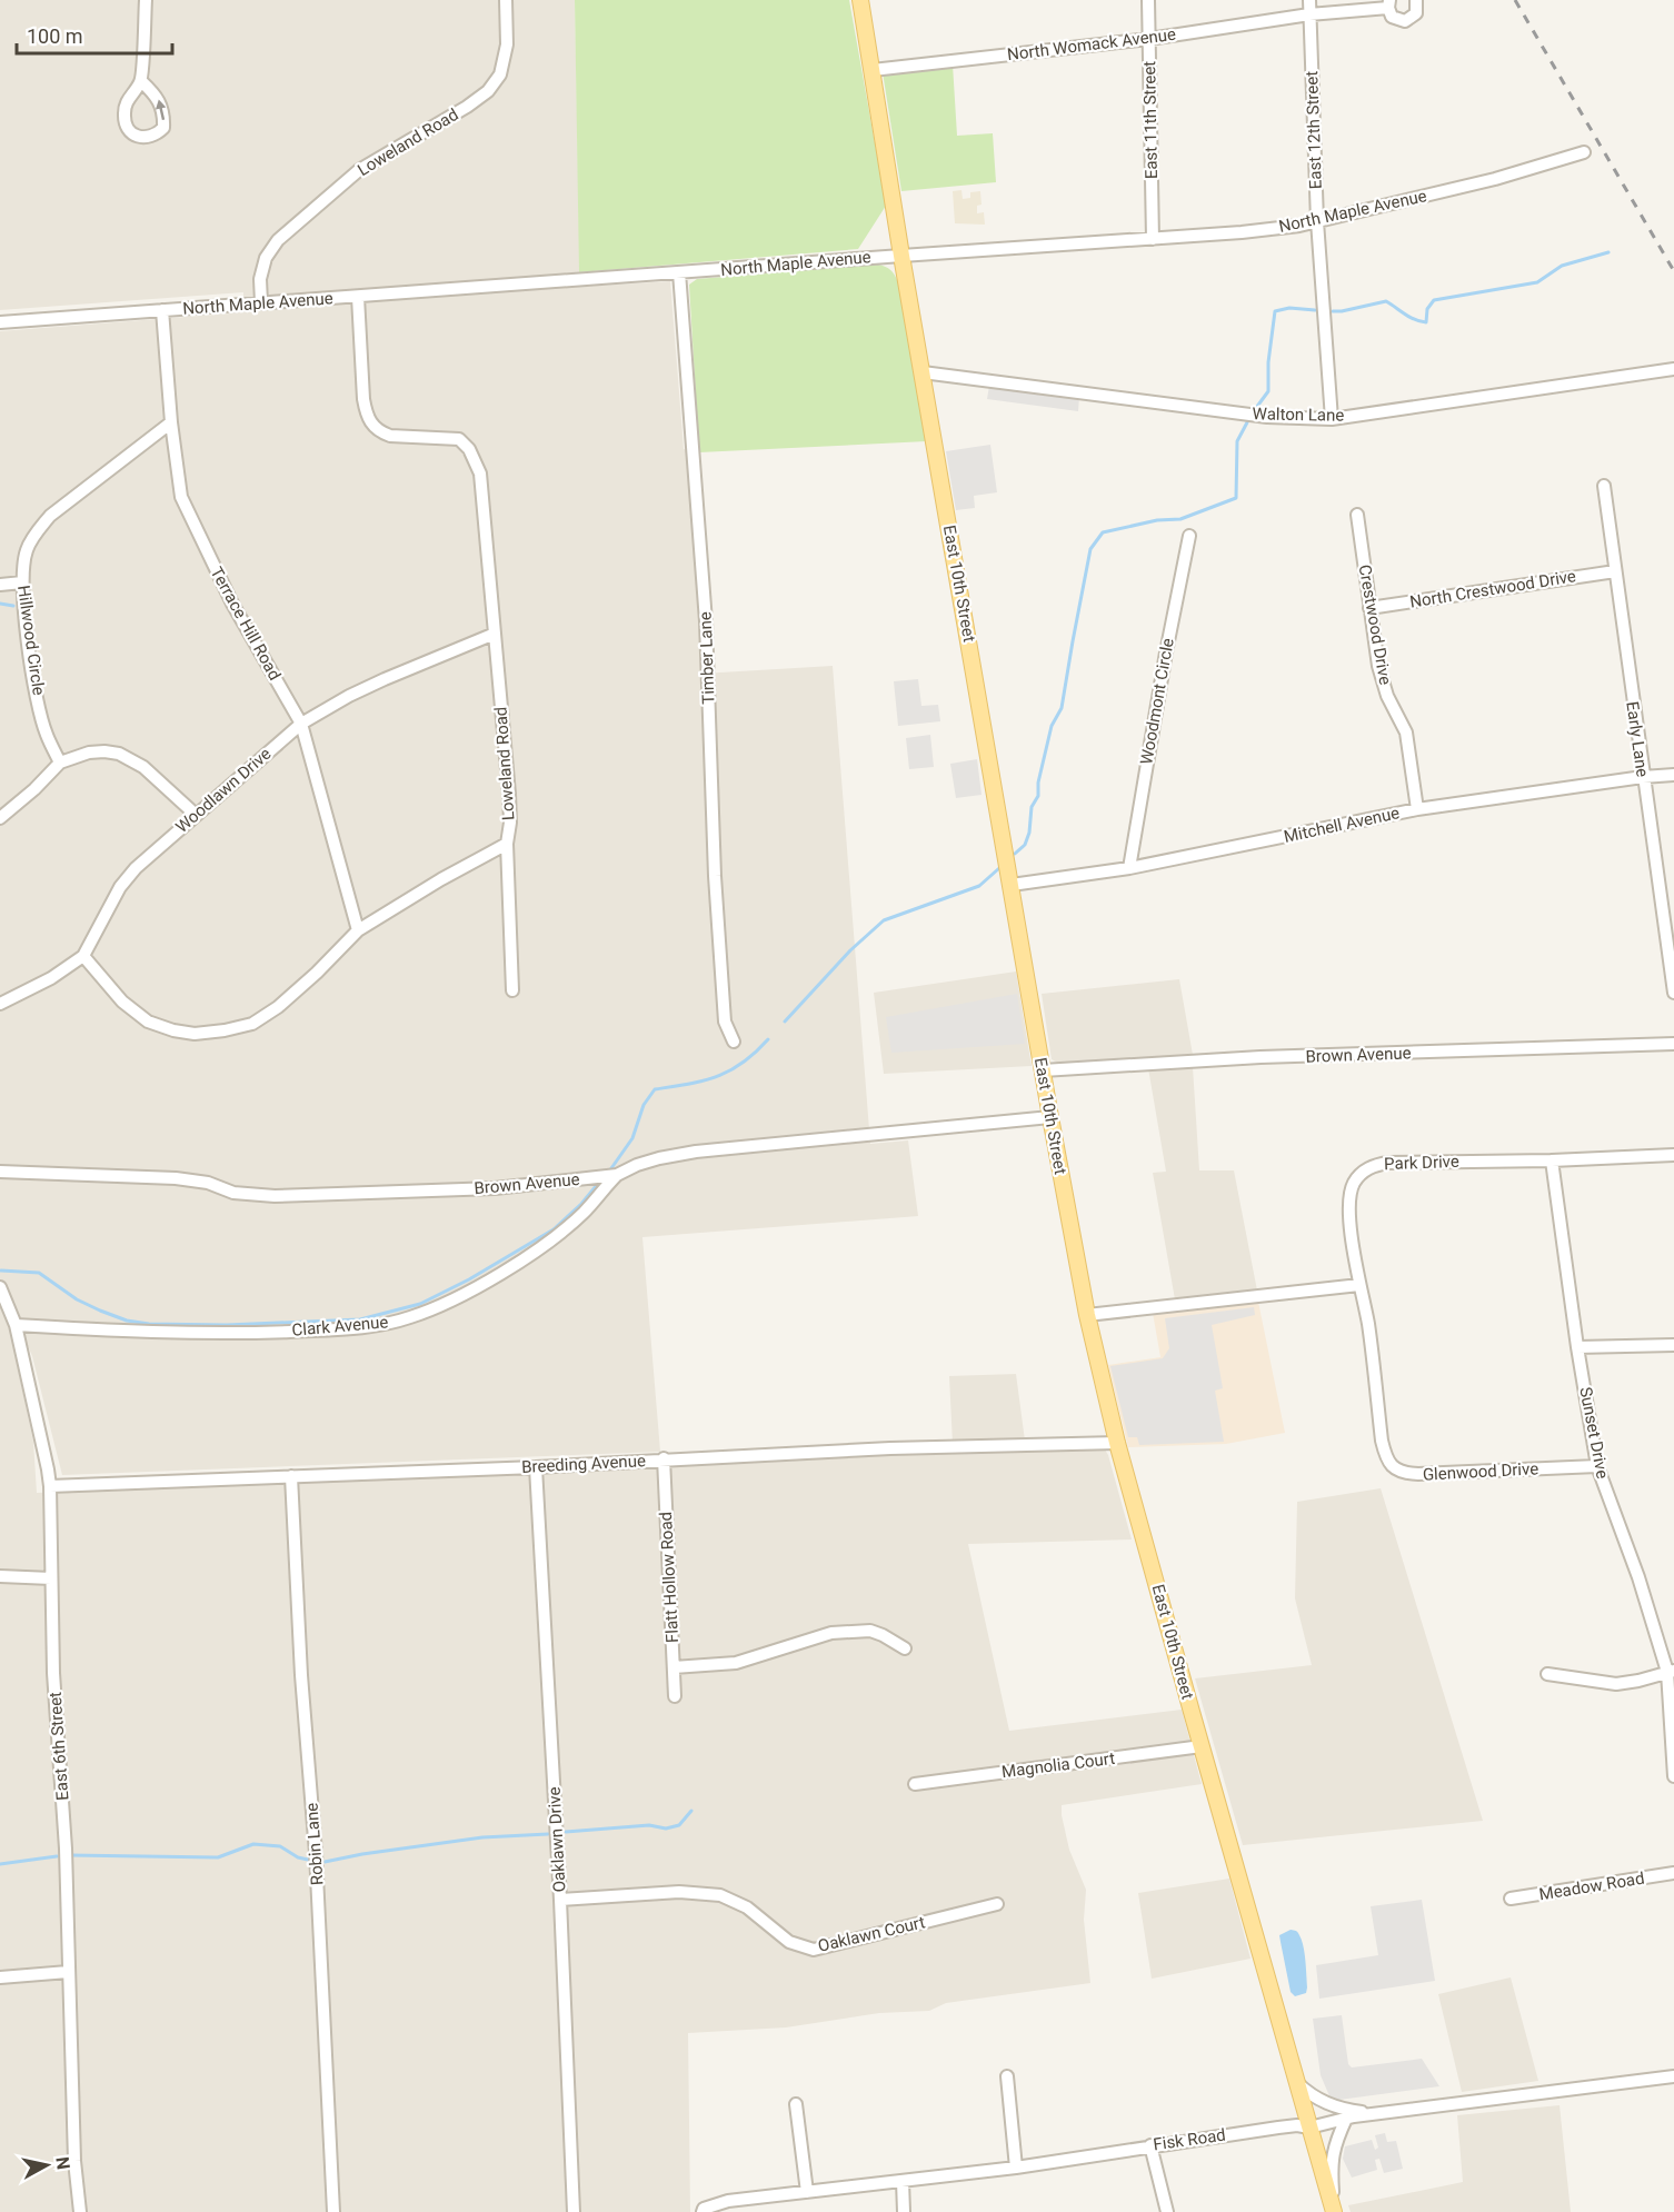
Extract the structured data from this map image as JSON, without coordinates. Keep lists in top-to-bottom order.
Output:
{
  "streets": {
    "main road": ["East 10th Street"],
    "street": [
      "North Womack Avenue",
      "East 11th Street",
      "East 12th Street",
      "Loweland Road",
      "North Maple Avenue",
      "Walton Lane",
      "North Crestwood Drive",
      "Terrace Hill Road",
      "Crestwood Drive",
      "Hillwood Circle",
      "Timber Lane",
      "Woodmont Circle",
      "Early Lane",
      "Woodlawn Drive",
      "Mitchell Avenue",
      "Brown Avenue",
      "Park Drive",
      "Clark Avenue",
      "Sunset Drive",
      "Breeding Avenue",
      "Glenwood Drive",
      "Flatt Hollow Road",
      "East 6th Street",
      "Magnolia Court",
      "Oaklawn Drive",
      "Robin Lane",
      "Meadow Road",
      "Oaklawn Court",
      "Fisk Road"
    ]
  },
  "crossings": [
    ["North Womack Avenue", "East 11th Street"],
    ["North Womack Avenue", "East 12th Street"],
    ["North Womack Avenue", "East 10th Street"],
    ["East 11th Street", "North Maple Avenue"],
    ["East 12th Street", "North Maple Avenue"],
    ["East 12th Street", "Walton Lane"],
    ["Loweland Road", "North Maple Avenue"],
    ["Loweland Road", "Terrace Hill Road"],
    ["Loweland Road", "Woodlawn Drive"],
    ["North Maple Avenue", "East 10th Street"],
    ["North Maple Avenue", "Terrace Hill Road"],
    ["North Maple Avenue", "Timber Lane"],
    ["Walton Lane", "East 10th Street"],
    ["East 10th Street", "Mitchell Avenue"],
    ["East 10th Street", "Brown Avenue"],
    ["East 10th Street", "Breeding Avenue"],
    ["East 10th Street", "Magnolia Court"],
    ["East 10th Street", "Fisk Road"],
    ["North Crestwood Drive", "Crestwood Drive"],
    ["North Crestwood Drive", "Early Lane"],
    ["Terrace Hill Road", "Hillwood Circle"],
    ["Terrace Hill Road", "Woodlawn Drive"],
    ["Crestwood Drive", "Mitchell Avenue"],
    ["Woodmont Circle", "Mitchell Avenue"],
    ["Early Lane", "Mitchell Avenue"],
    ["Brown Avenue", "Clark Avenue"],
    ["Park Drive", "Sunset Drive"],
    ["Park Drive", "Glenwood Drive"],
    ["Clark Avenue", "East 6th Street"],
    ["Sunset Drive", "Glenwood Drive"],
    ["Breeding Avenue", "Flatt Hollow Road"],
    ["Breeding Avenue", "East 6th Street"],
    ["Breeding Avenue", "Oaklawn Drive"],
    ["Breeding Avenue", "Robin Lane"],
    ["Oaklawn Drive", "Oaklawn Court"]
  ],
  "scale_bar": "100 m",
  "north": "right"
}
